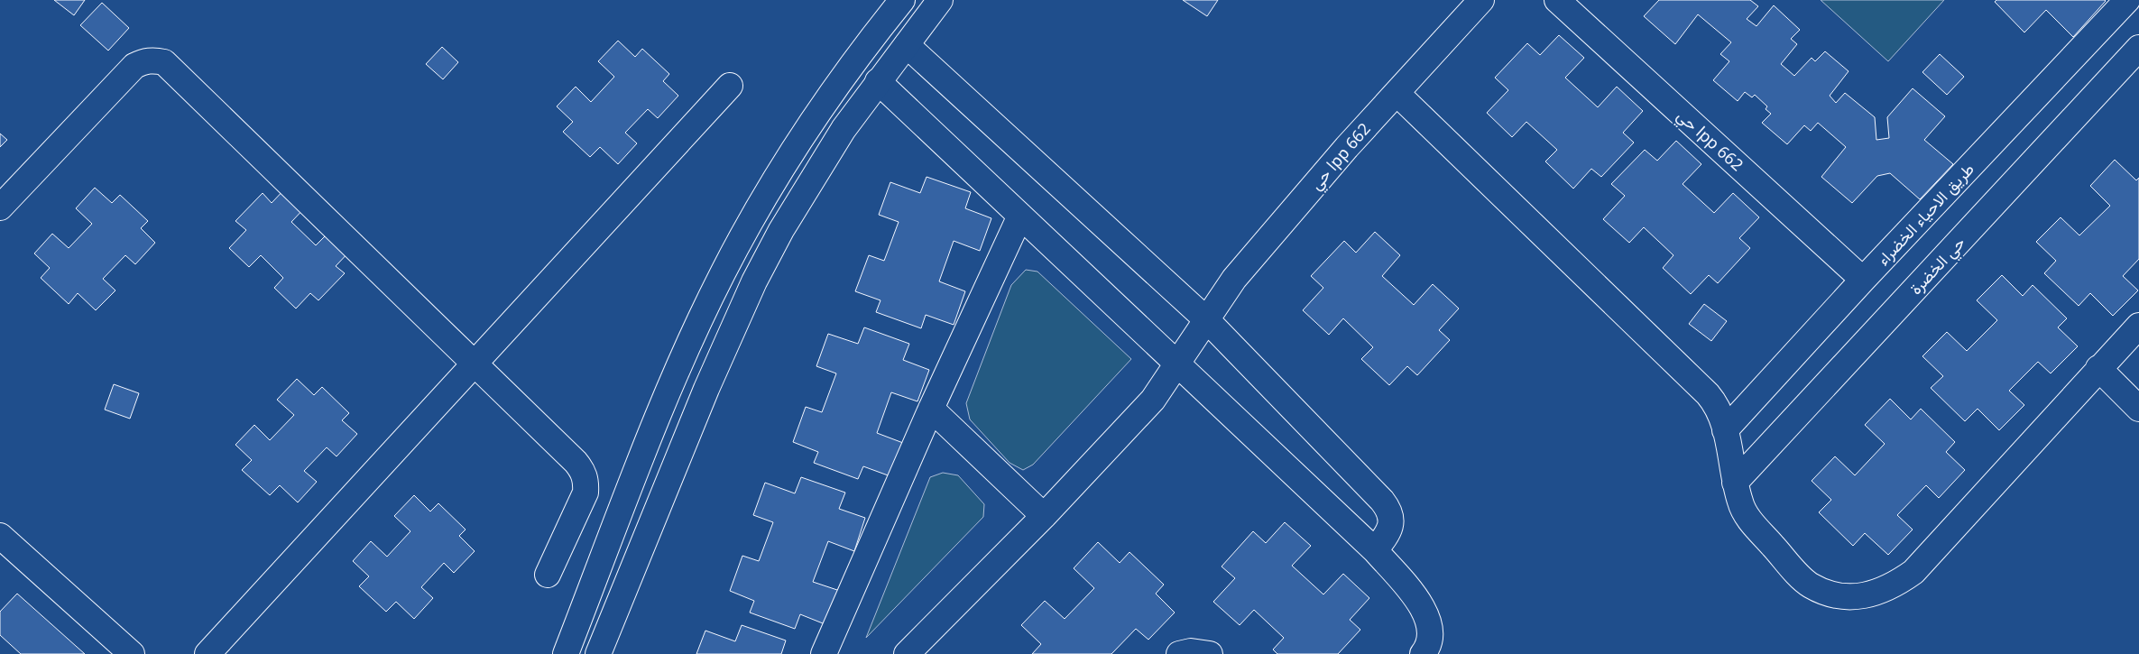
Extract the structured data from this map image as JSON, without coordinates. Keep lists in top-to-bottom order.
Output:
{
  "streets": {
    "street": ["حي lpp 662", "طريق الاحياء الخضراء", "حي الخضرة"]
  },
  "crossings": [
    ["حي lpp 662", "طريق الاحياء الخضراء"]
  ]
}
